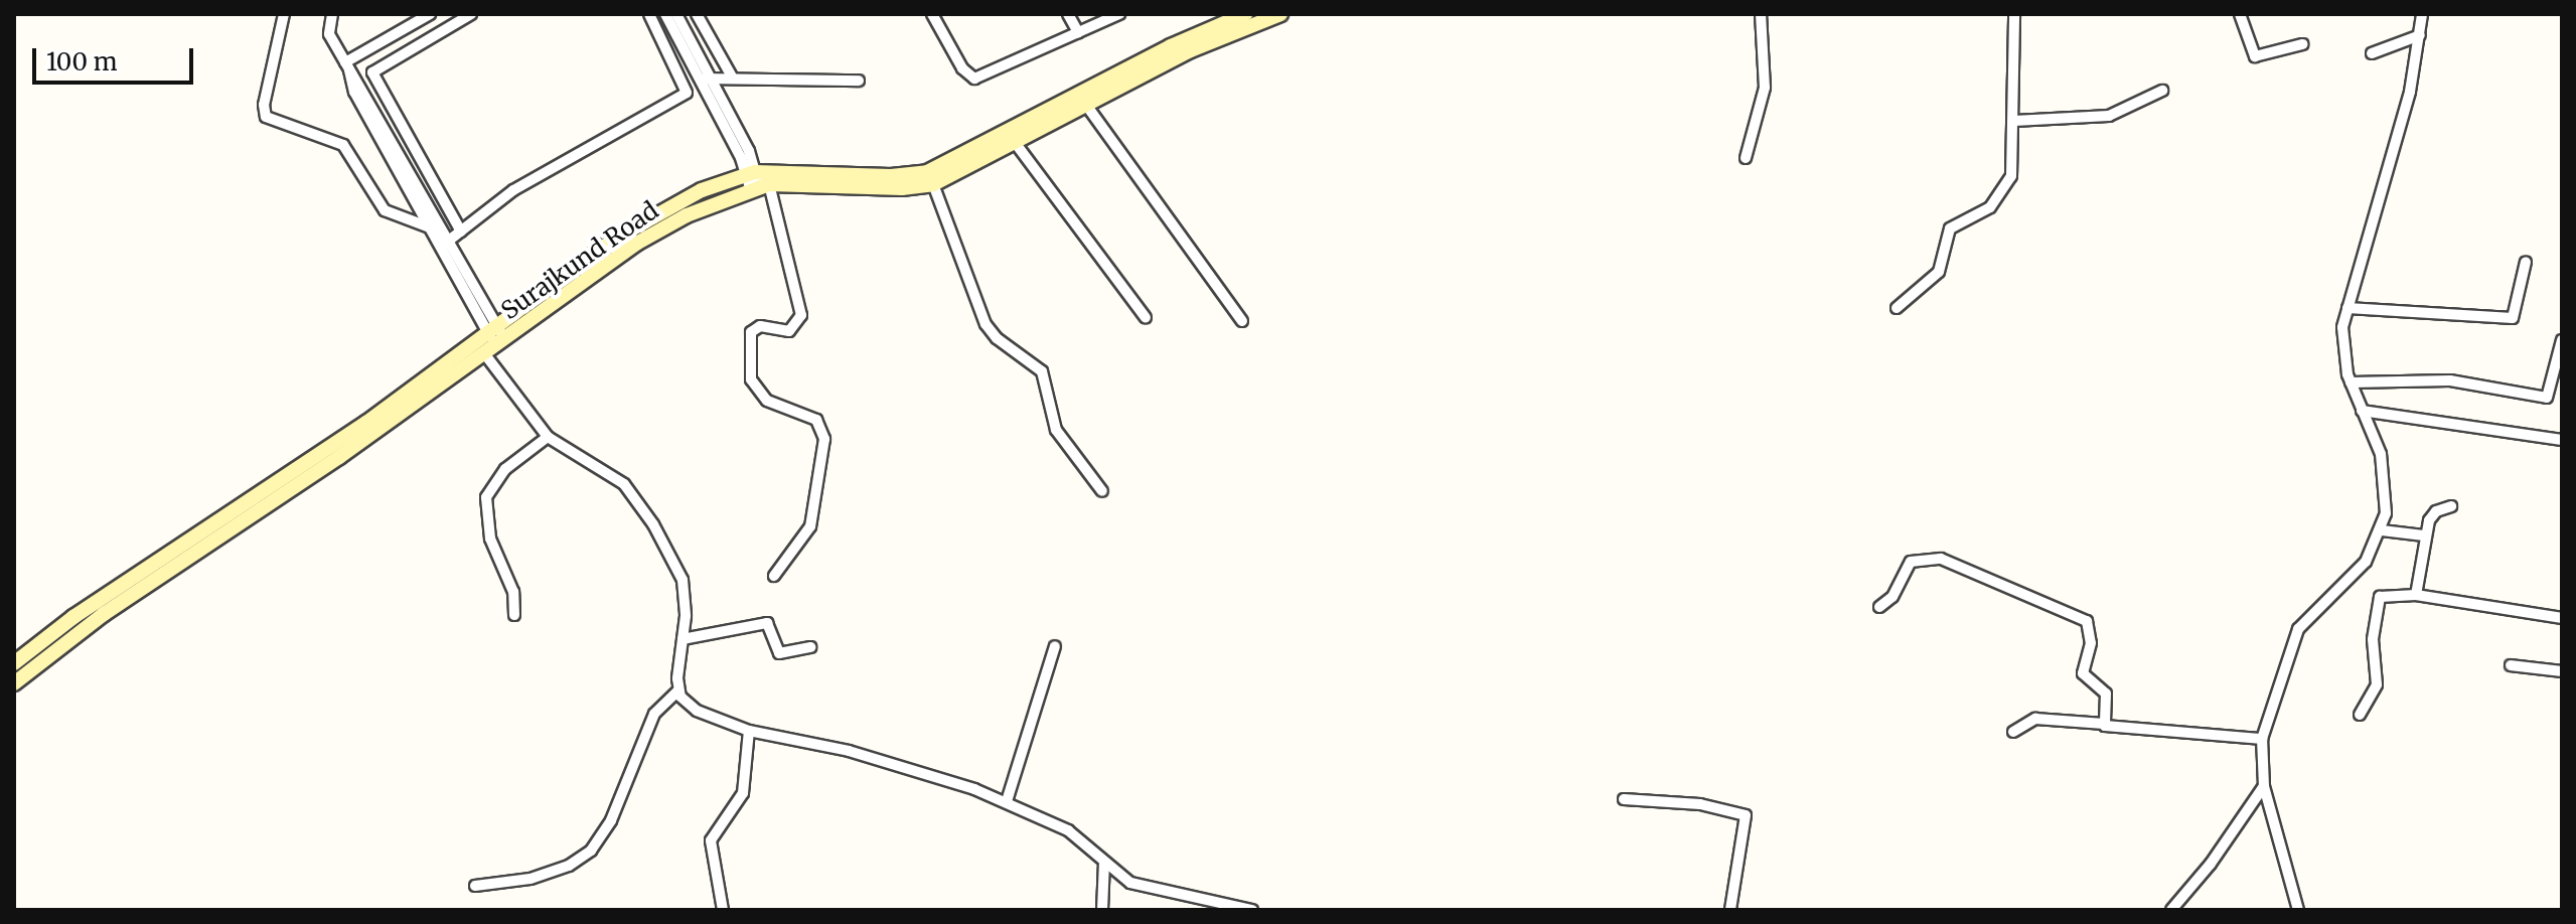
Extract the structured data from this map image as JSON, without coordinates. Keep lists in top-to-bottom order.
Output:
{
  "streets": {
    "main road": ["Surajkund Road"]
  },
  "scale_bar": "100 m"
}
